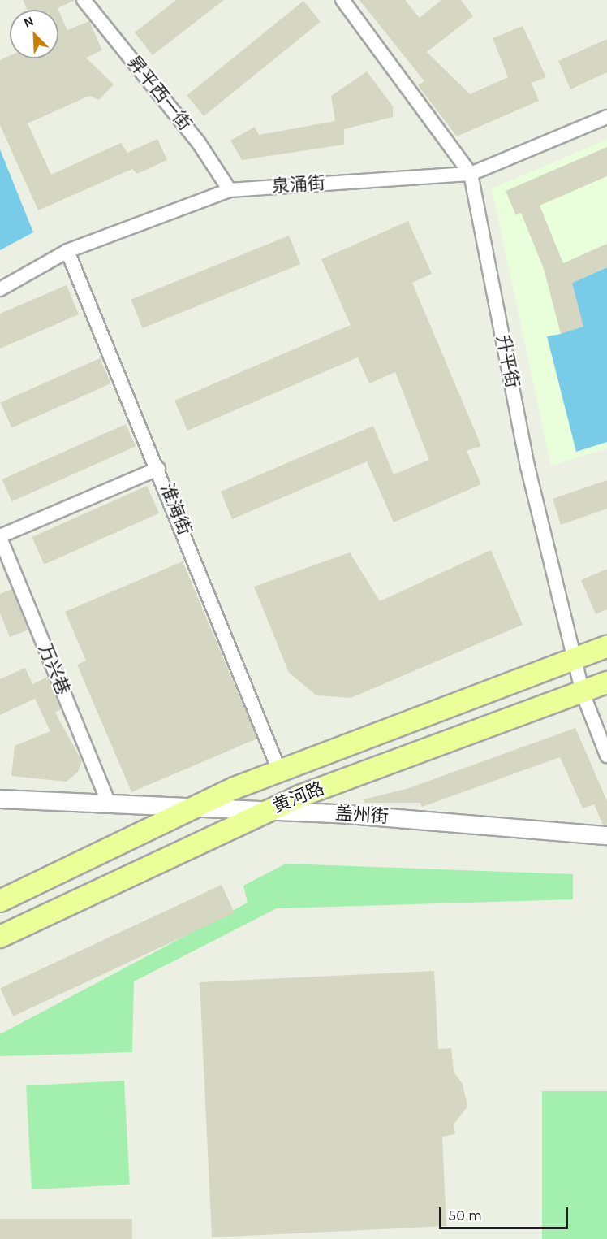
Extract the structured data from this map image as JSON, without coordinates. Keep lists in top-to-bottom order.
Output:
{
  "streets": {
    "main road": ["黄河路"],
    "street": [
      "昇平西一街",
      "泉涌街",
      "升平街",
      "淮海街",
      "万兴巷",
      "盖州街"
    ]
  },
  "crossings": [
    ["昇平西一街", "泉涌街"],
    ["泉涌街", "升平街"],
    ["泉涌街", "淮海街"],
    ["升平街", "黄河路"],
    ["淮海街", "黄河路"],
    ["万兴巷", "盖州街"],
    ["黄河路", "盖州街"]
  ],
  "scale_bar": "50 m",
  "north": "top left"
}
